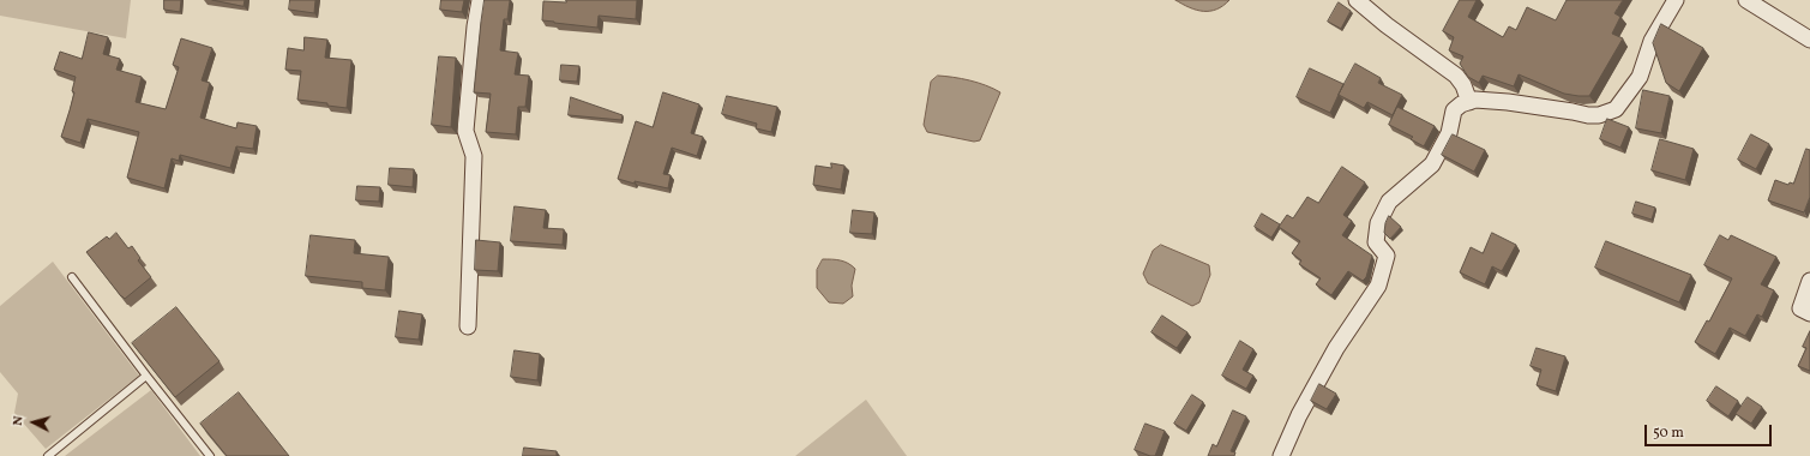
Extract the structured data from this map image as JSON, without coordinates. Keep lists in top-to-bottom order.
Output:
{
  "scale_bar": "50 m",
  "north": "left"
}
